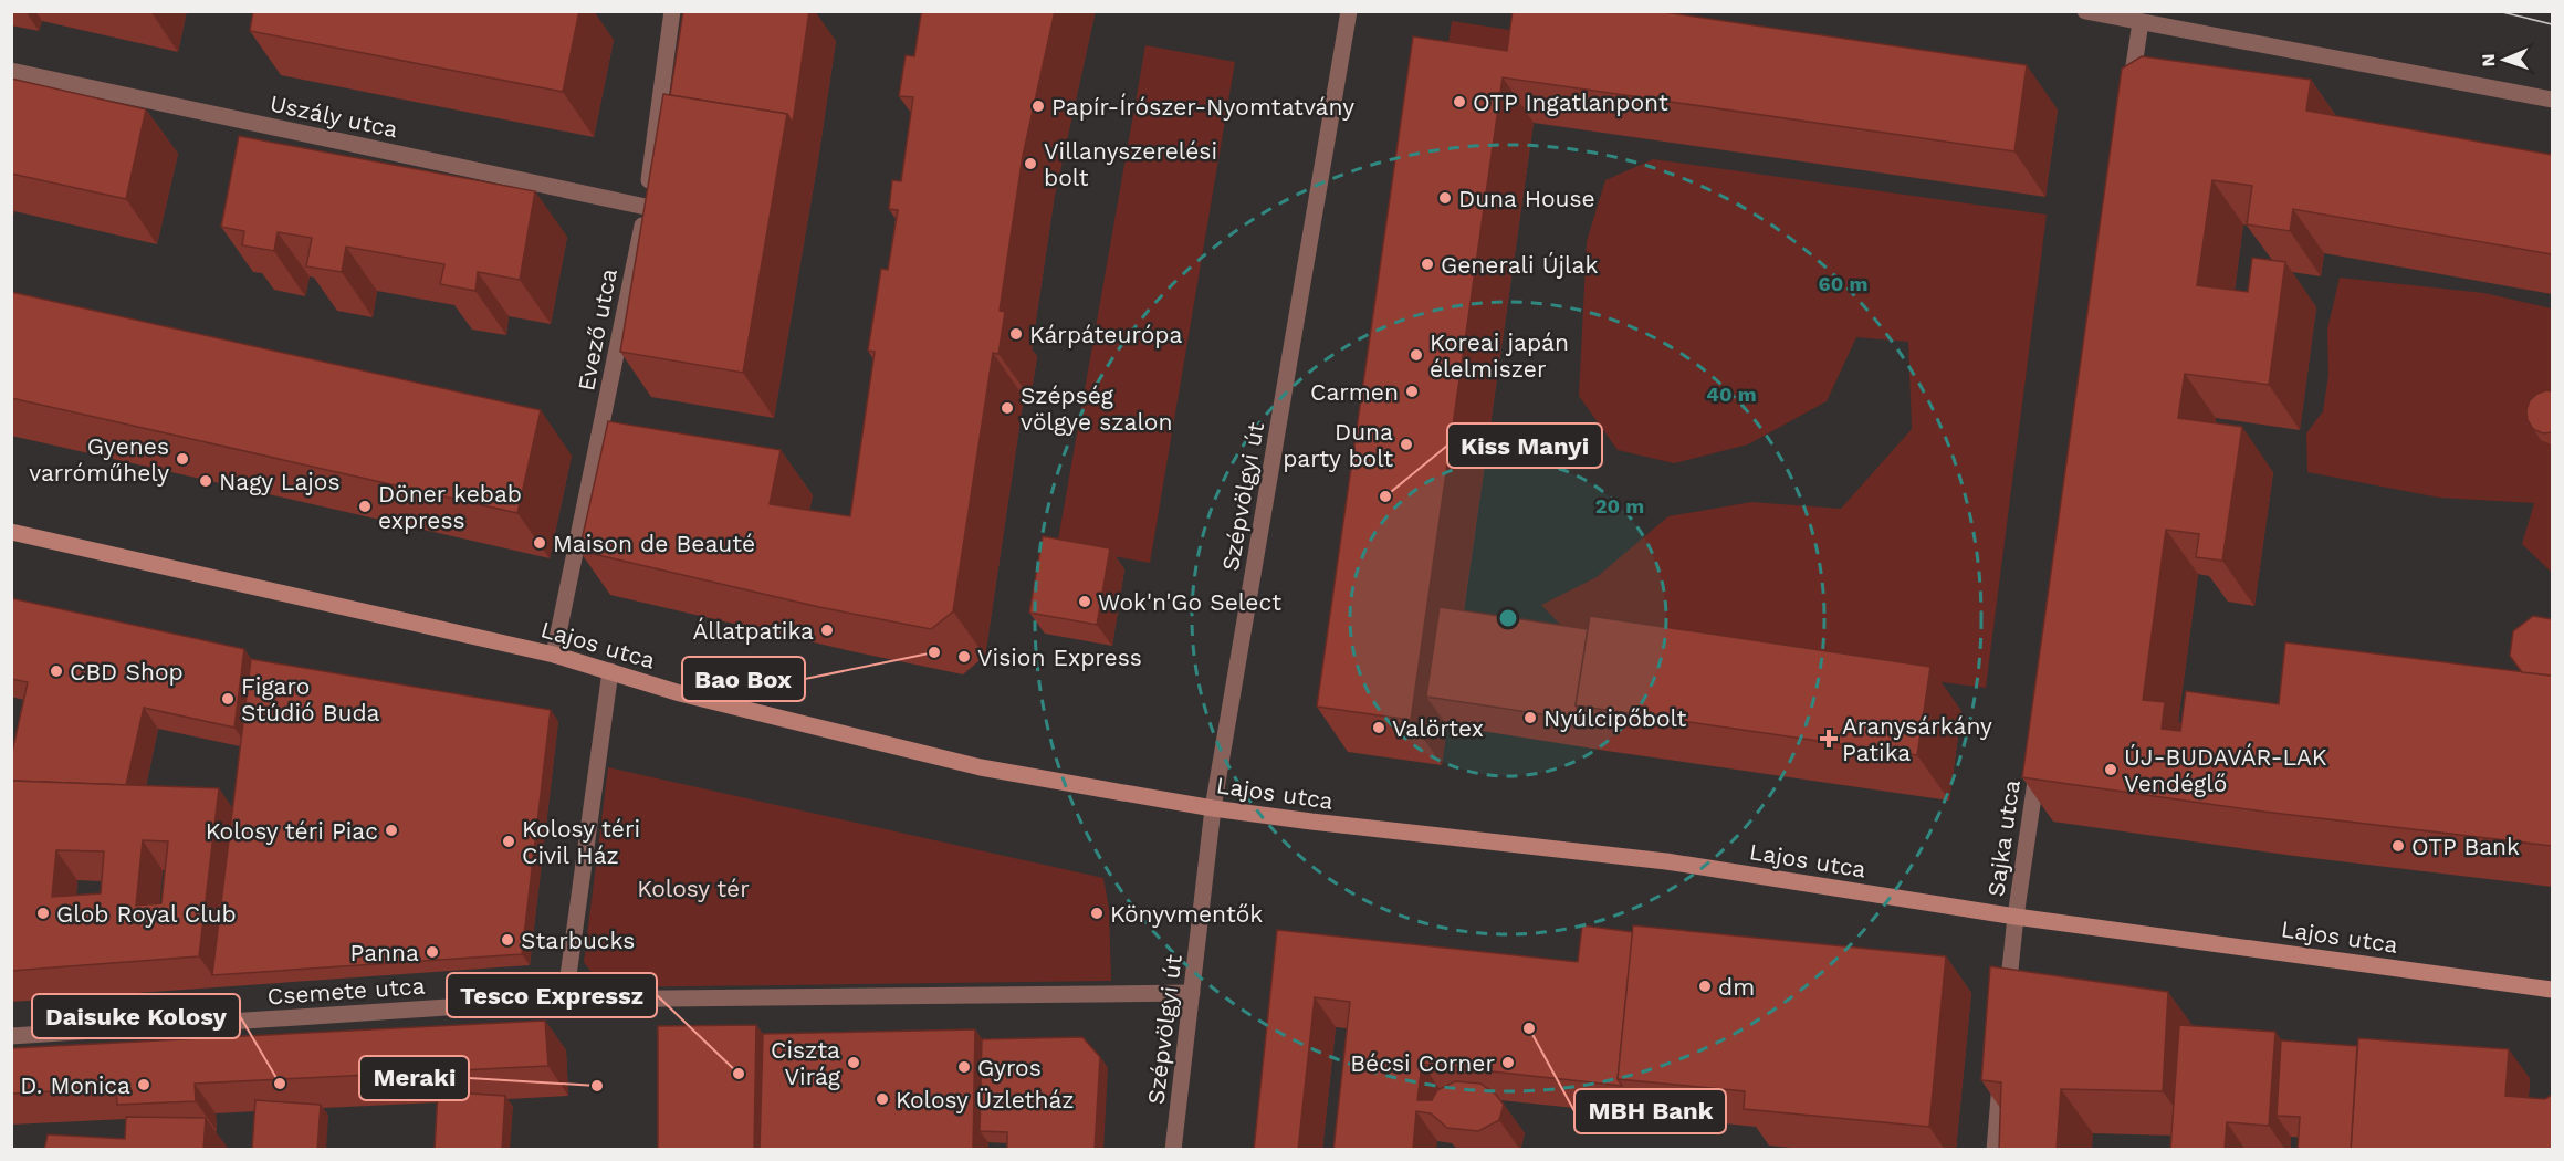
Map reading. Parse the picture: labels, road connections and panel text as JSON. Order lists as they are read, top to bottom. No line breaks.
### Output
{"streets":{"main road":["Lajos utca"],"street":["Uszály utca","Evező utca","Szépvölgyi út","Sajka utca","Csemete utca"]},"crossings":[["Uszály utca","Evező utca"],["Evező utca","Lajos utca"],["Szépvölgyi út","Lajos utca"],["Lajos utca","Sajka utca"]],"parks":["Kolosy tér"],"places":{"other":["OTP Ingatlanpont","Papír-Írószer-Nyomtatvány","Villanyszerelési bolt","Duna House","Generali Újlak","Kárpáteurópa","Koreai japán élelmiszer","Carmen","Szépség völgye szalon","Duna party bolt","Gyenes varróműhely","Nagy Lajos","Kiss Manyi","Döner kebab express","Maison de Beauté","Wok'n'Go Select","Állatpatika","Bao Box","Vision Express","CBD Shop","Figaro Stúdió Buda","Nyúlcipőbolt","Valörtex","ÚJ-BUDAVÁR-LAK Vendéglő","Kolosy téri Piac","Kolosy téri Civil Ház","OTP Bank","Glob Royal Club","Könyvmentők","Starbucks","Panna","dm","MBH Bank","Ciszta Virág","Bécsi Corner","Gyros","Tesco Expressz","Daisuke Kolosy","D. Monica","Meraki","Kolosy Üzletház"],"health":["Aranysárkány Patika"]},"north":"left","rings":["60 m","40 m","20 m"]}
